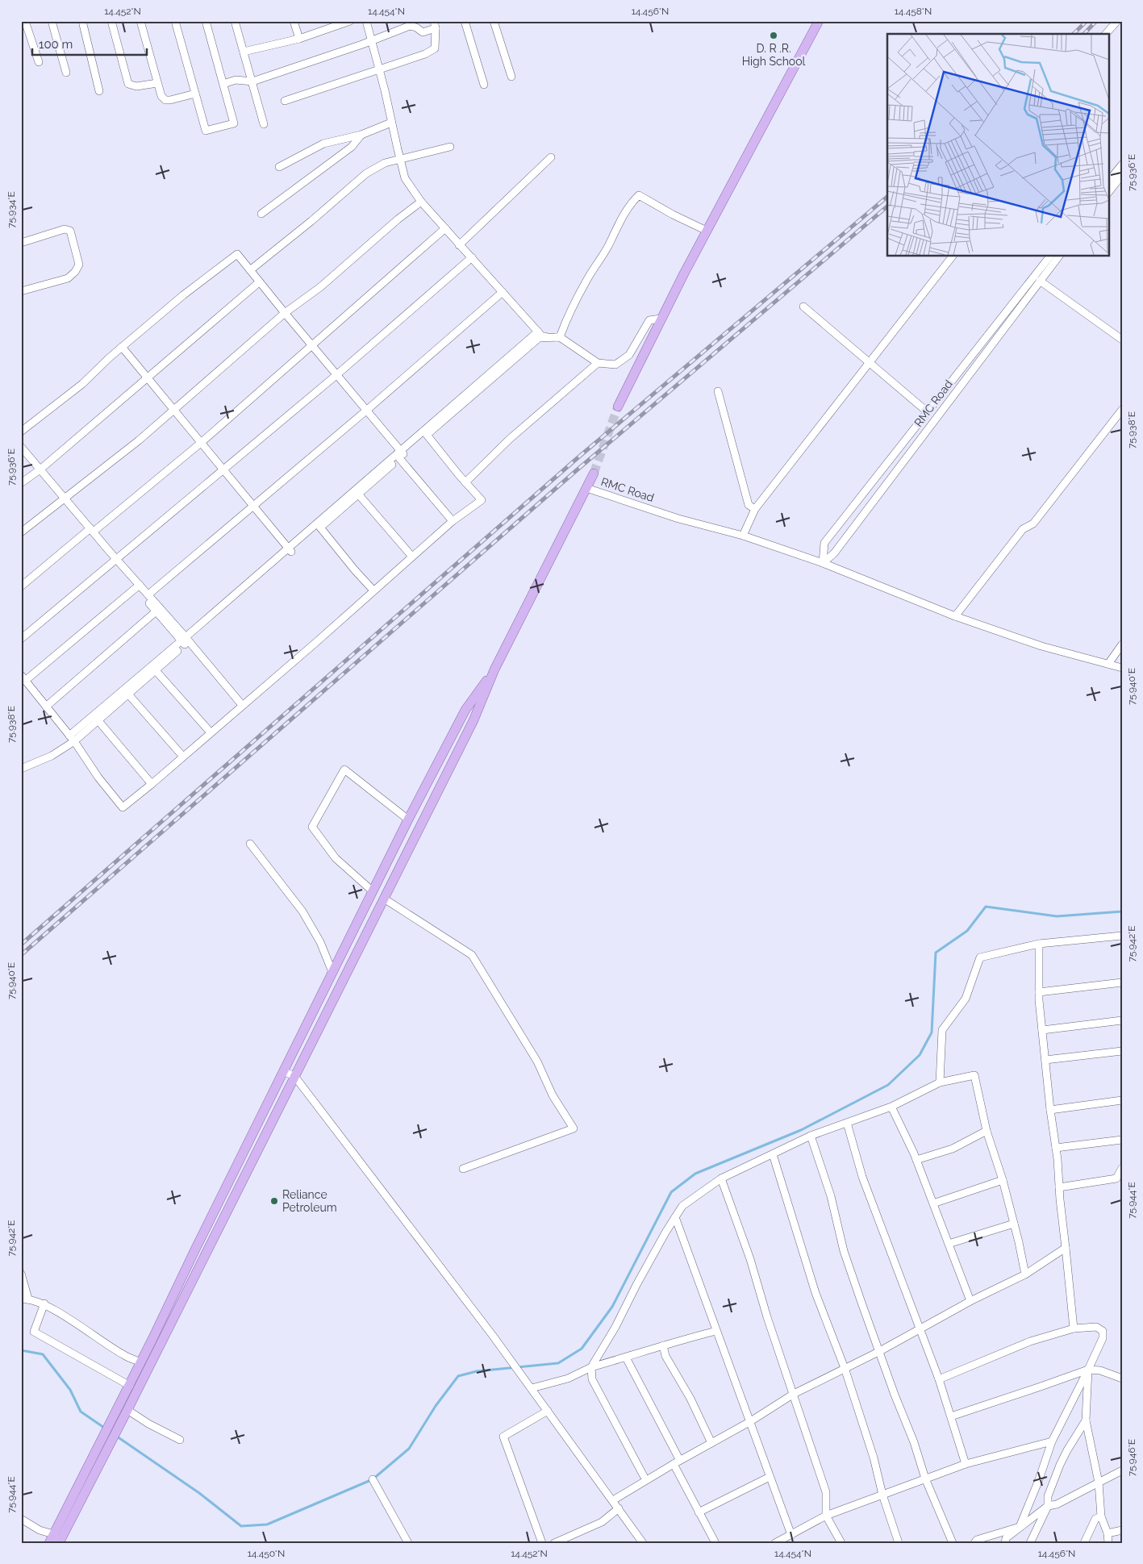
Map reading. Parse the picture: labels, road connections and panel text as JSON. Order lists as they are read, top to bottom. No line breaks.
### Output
{"streets":{"street":["RMC Road"]},"places":["D. R .R. High School","Reliance Petroleum"],"scale_bar":"100 m","coordinates":["14.452°N","14.454°N","14.456°N","14.458°N","75.936°E","75.934°E","75.938°E","75.940°E","75.942°E","75.944°E","75.946°E","14.450°N"]}
